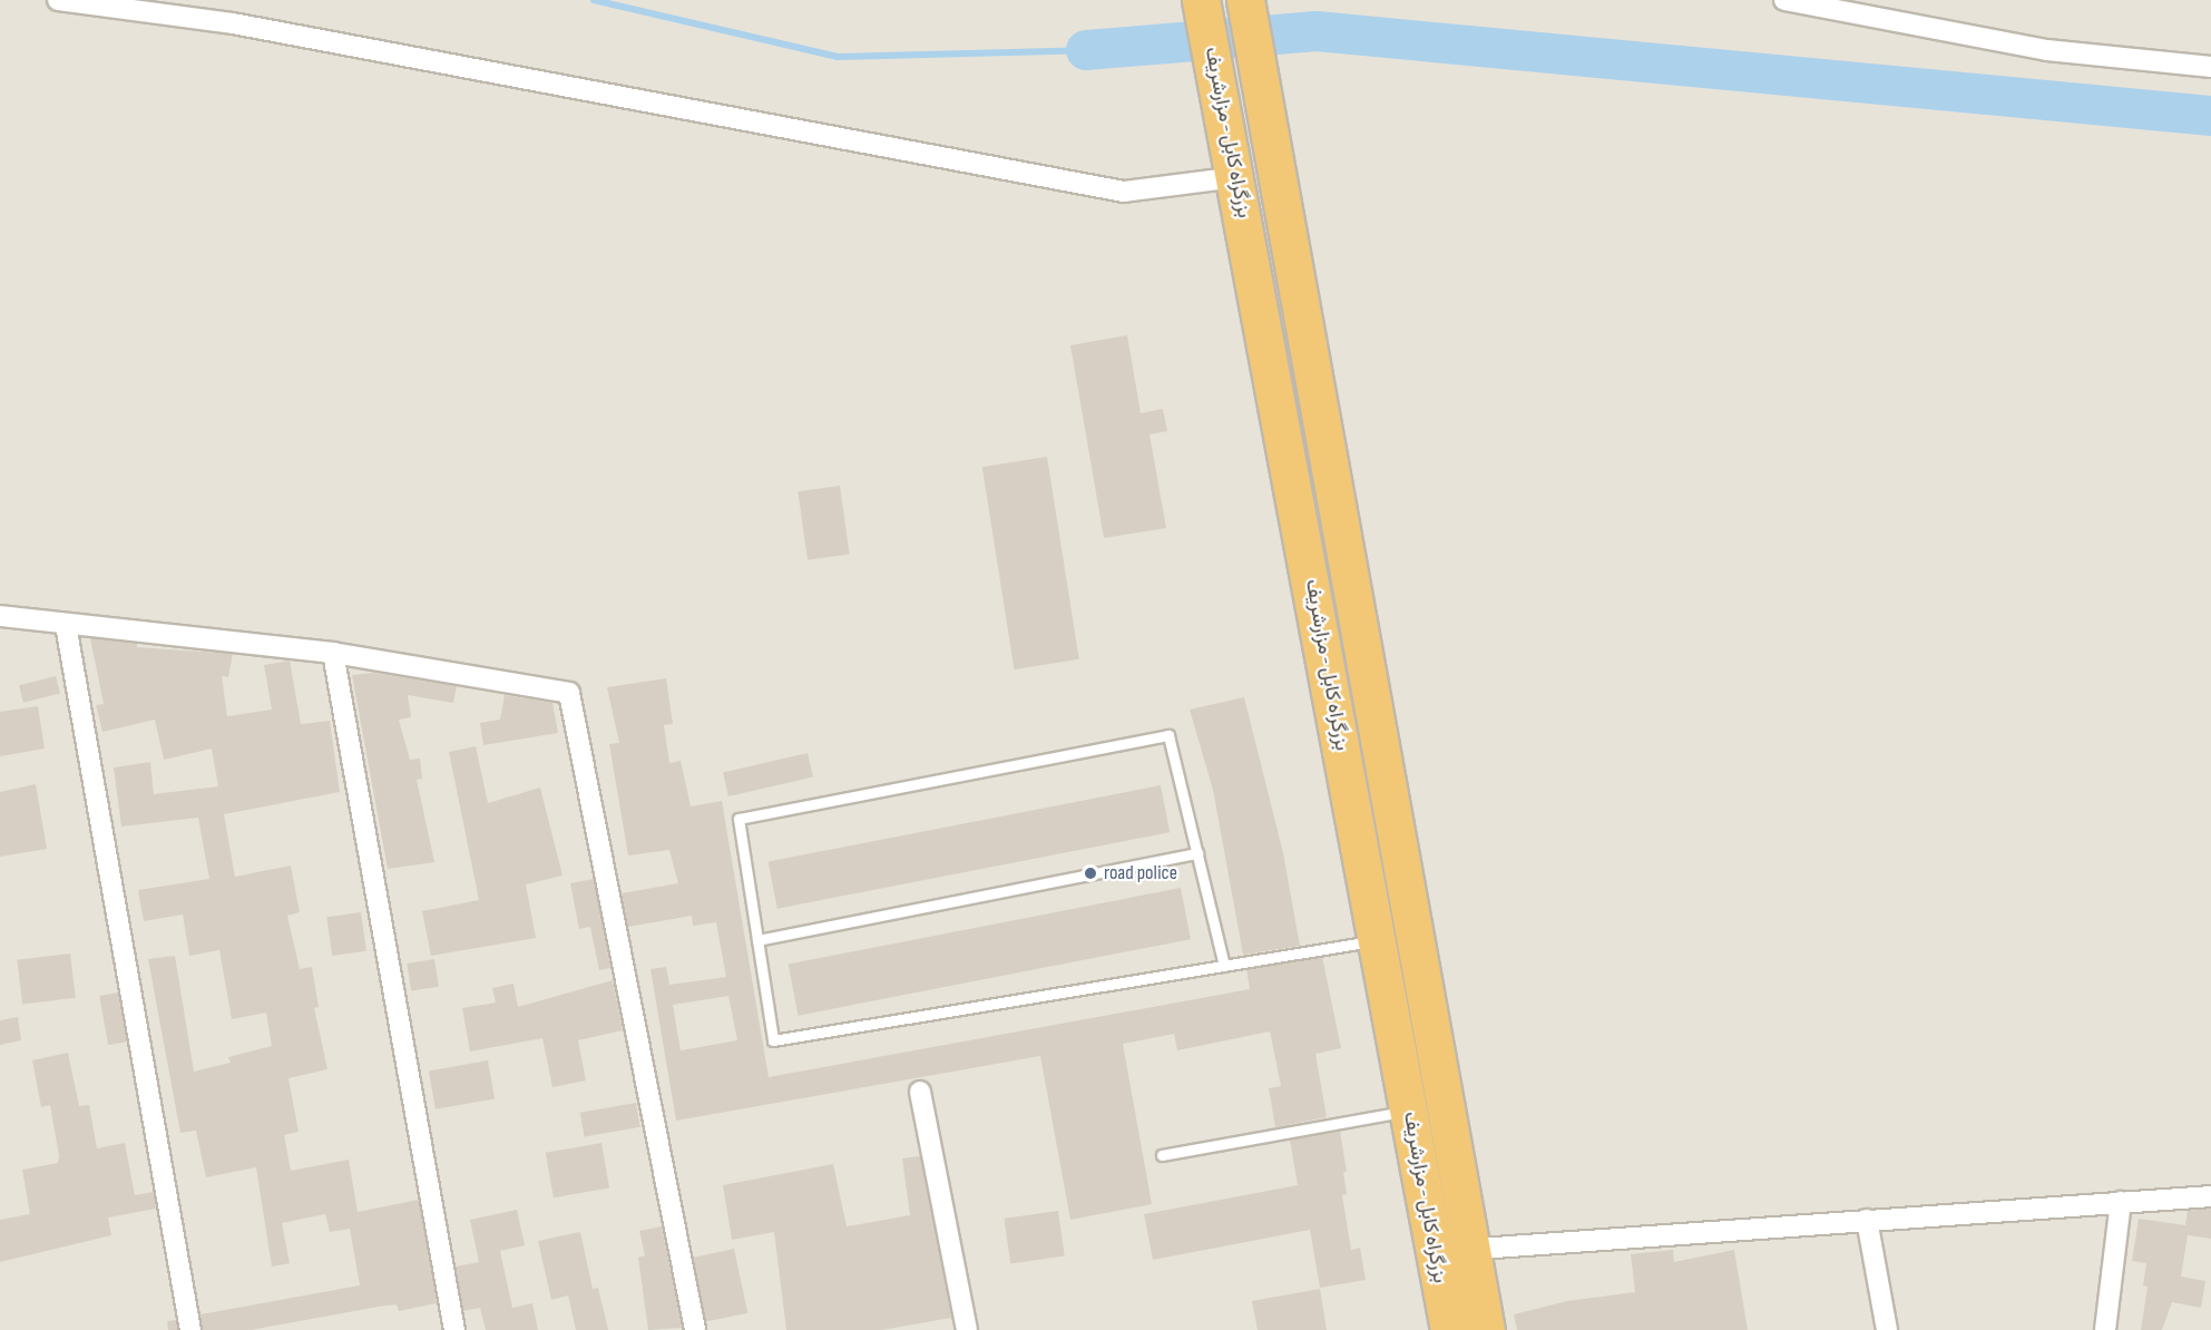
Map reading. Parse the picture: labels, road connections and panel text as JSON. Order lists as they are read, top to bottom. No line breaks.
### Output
{"streets":{"highway":["بزرگراه کابل - مزارشریف"]},"places":["road police"]}
